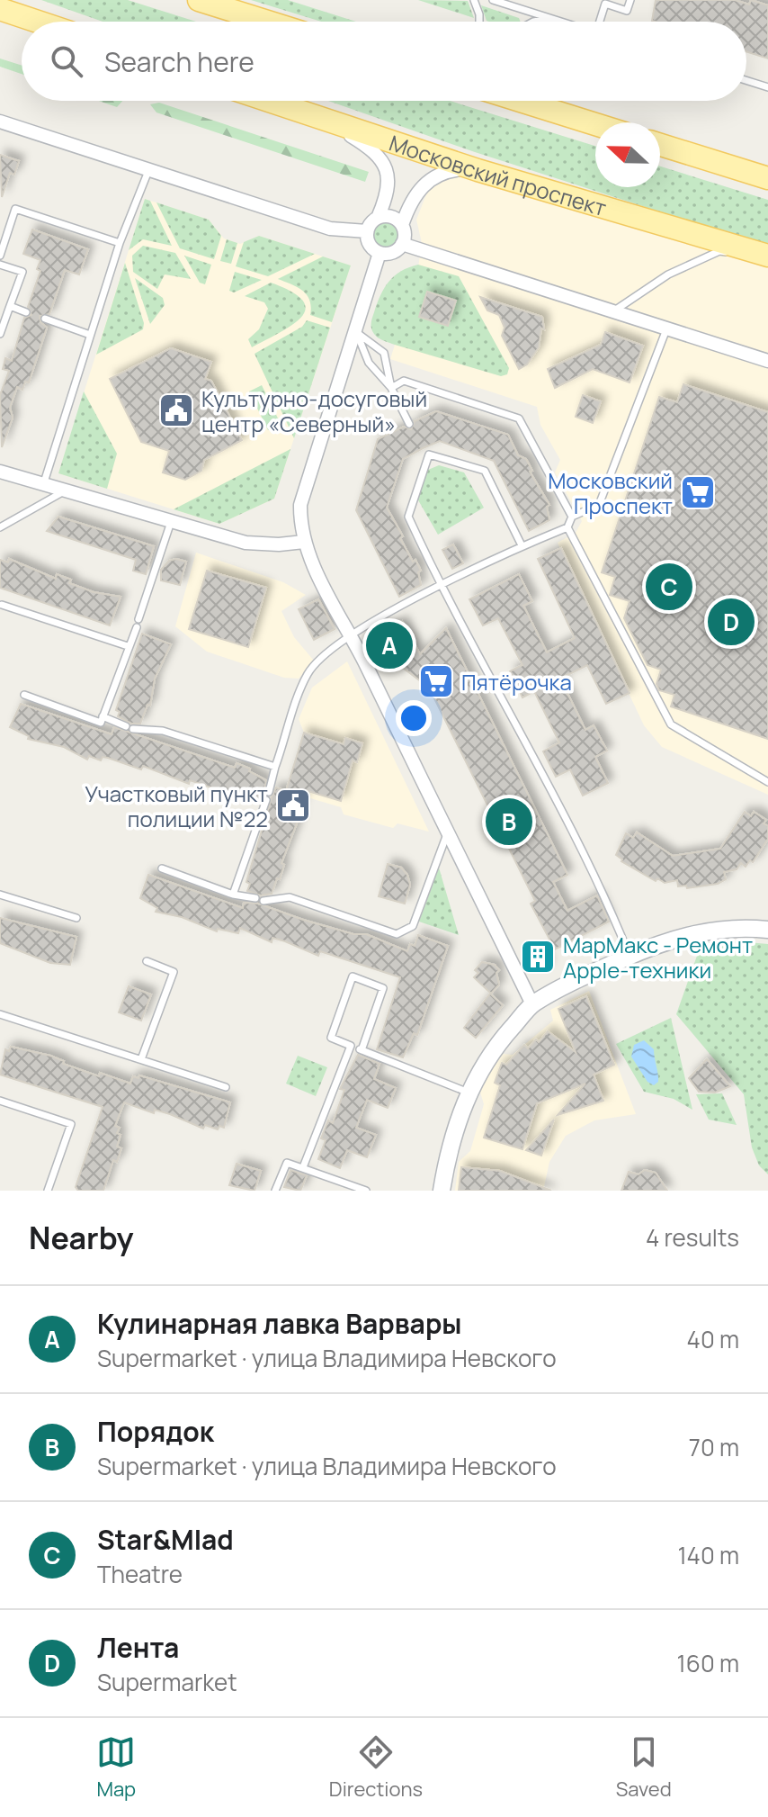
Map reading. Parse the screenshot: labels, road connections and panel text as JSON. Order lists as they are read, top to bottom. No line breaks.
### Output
{"streets":{"main road":["Московский проспект"]},"places":{"public building":["Культурно-досуговый центр «Северный»","Участковый пункт полиции №22"],"supermarket":["Московский Проспект","Пятёрочка"],"building":["МарМакс - Ремонт Apple-техники"]},"north":"left","page":{"search":"Search here","pins":["C","D","A","B"],"heading":["Nearby","4 results"],"list":[{"mark":"A","name":"Кулинарная лавка Варвары","note":"Supermarket · улица Владимира Невского","value":"40 m"},{"mark":"B","name":"Порядок","note":"Supermarket · улица Владимира Невского","value":"70 m"},{"mark":"C","name":"Star&Mlad","note":"Theatre","value":"140 m"},{"mark":"D","name":"Лента","note":"Supermarket","value":"160 m"}],"nav":["Map","Directions","Saved"]}}
